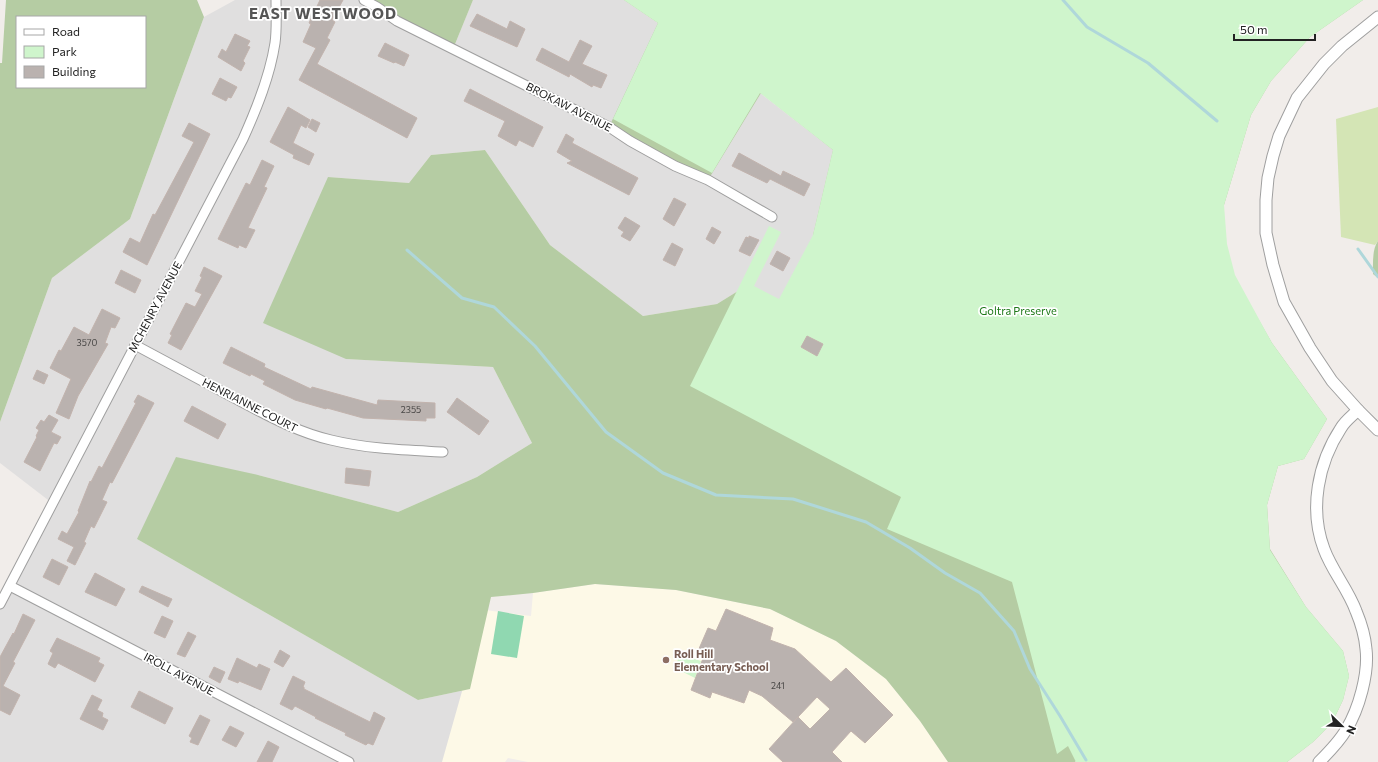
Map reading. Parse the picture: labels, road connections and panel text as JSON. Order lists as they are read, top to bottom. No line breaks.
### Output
{"streets":{"street":["BROKAW AVENUE","MCHENRY AVENUE","HENRIANNE COURT","IROLL AVENUE"]},"crossings":[["MCHENRY AVENUE","HENRIANNE COURT"],["MCHENRY AVENUE","IROLL AVENUE"]],"districts":["EAST WESTWOOD"],"parks":["Goltra Preserve"],"places":["Roll Hill Elementary School"],"house_numbers":["3570","2355","241"],"legend":["Road","Park","Building"],"scale_bar":"50 m","north":"bottom right"}
